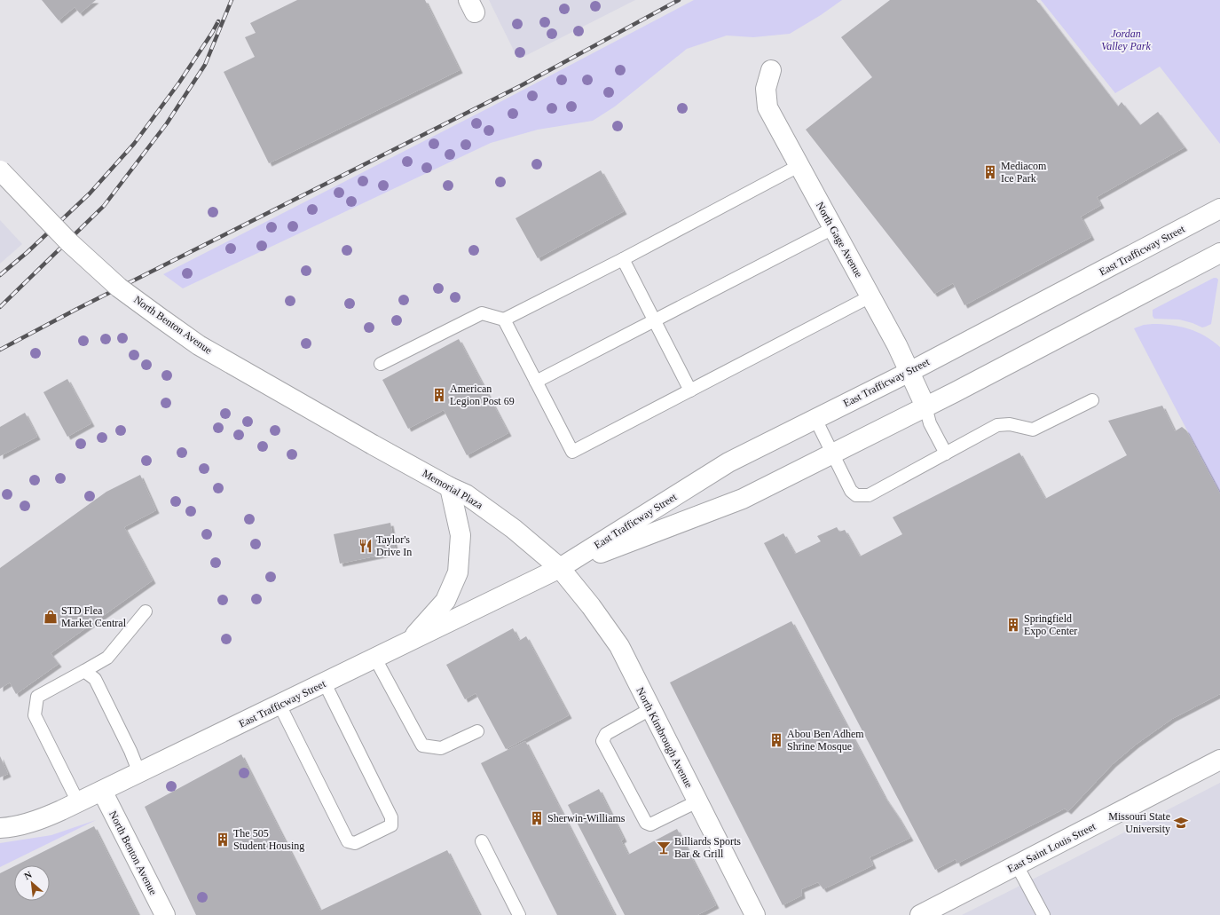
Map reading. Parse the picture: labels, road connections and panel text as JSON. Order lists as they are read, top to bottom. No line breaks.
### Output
{"streets":{"main road":["North Gage Avenue","East Trafficway Street","North Benton Avenue","Memorial Plaza","North Kimbrough Avenue","East Saint Louis Street"]},"crossings":[["North Gage Avenue","East Trafficway Street"],["East Trafficway Street","North Benton Avenue"],["East Trafficway Street","Memorial Plaza"],["East Trafficway Street","North Kimbrough Avenue"],["North Benton Avenue","Memorial Plaza"],["Memorial Plaza","North Kimbrough Avenue"]],"parks":["Jordan Valley Park"],"places":{"building":["Mediacom Ice Park","American Legion Post 69","Springfield Expo Center","Abou Ben Adhem Shrine Mosque","Sherwin-Williams","The 505 Student Housing"],"restaurant":["Taylor's Drive In"],"shop":["STD Flea Market Central"],"school or university":["Missouri State University"],"bar":["Billiards Sports Bar & Grill"]},"north":"top left"}
